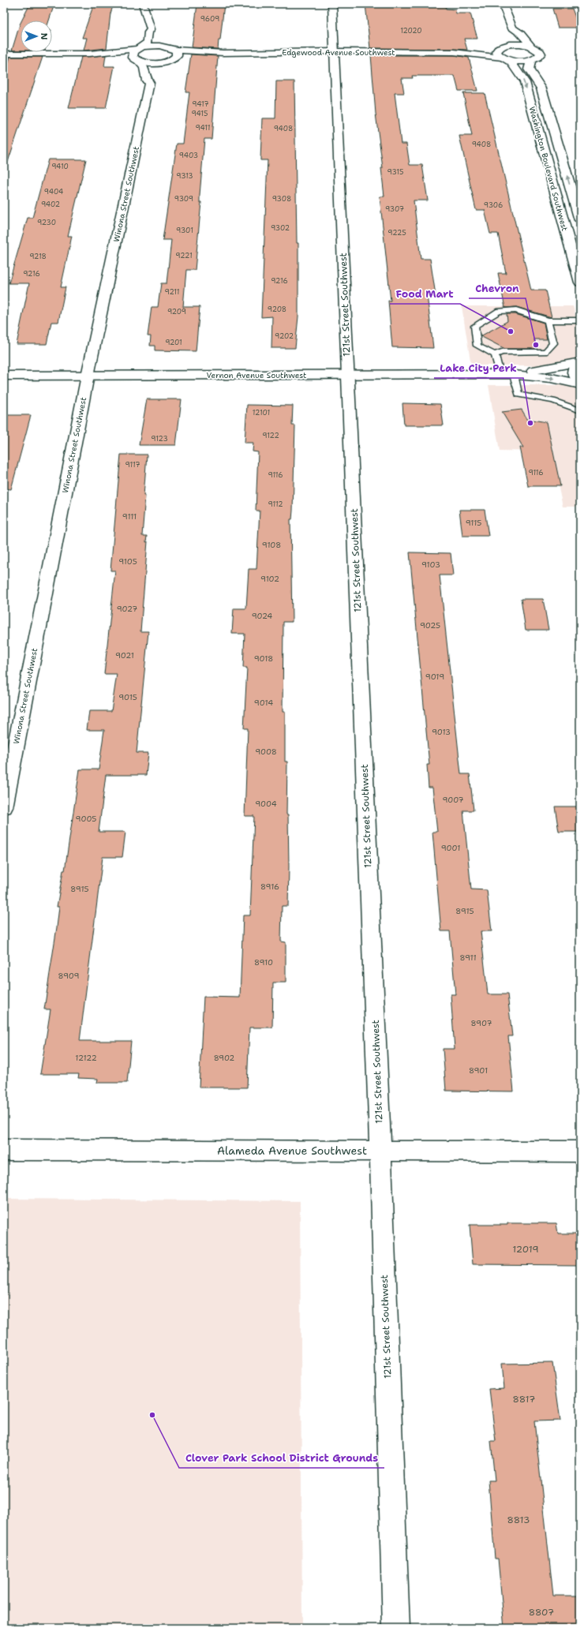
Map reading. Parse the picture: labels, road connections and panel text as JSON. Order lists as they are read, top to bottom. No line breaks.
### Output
{"streets":{"street":["Edgewood Avenue Southwest","Washington Boulevard Southwest","Winona Street Southwest","121st Street Southwest","Vernon Avenue Southwest","Alameda Avenue Southwest"]},"crossings":[["Edgewood Avenue Southwest","Washington Boulevard Southwest"],["Edgewood Avenue Southwest","121st Street Southwest"],["Winona Street Southwest","Vernon Avenue Southwest"],["121st Street Southwest","Vernon Avenue Southwest"],["121st Street Southwest","Alameda Avenue Southwest"]],"places":["Food Mart","Chevron","Lake City Perk","Clover Park School District Grounds"],"house_numbers":["9609","12020","9417","9415","9411","9408","9408","9403","9410","9315","9313","9404","9309","9308","9402","9306","9307","9230","9302","9301","9225","9221","9218","9216","9216","9211","9208","9209","9202","9201","12101","9122","9123","9117","9116","9116","9112","9111","9115","9108","9105","9103","9102","9027","9024","9025","9021","9018","9019","9015","9014","9013","9008","9007","9004","9005","9001","8916","8915","8915","8911","8910","8909","8907","12122","8902","8901","12019","8817","8813","8807"],"north":"right"}
